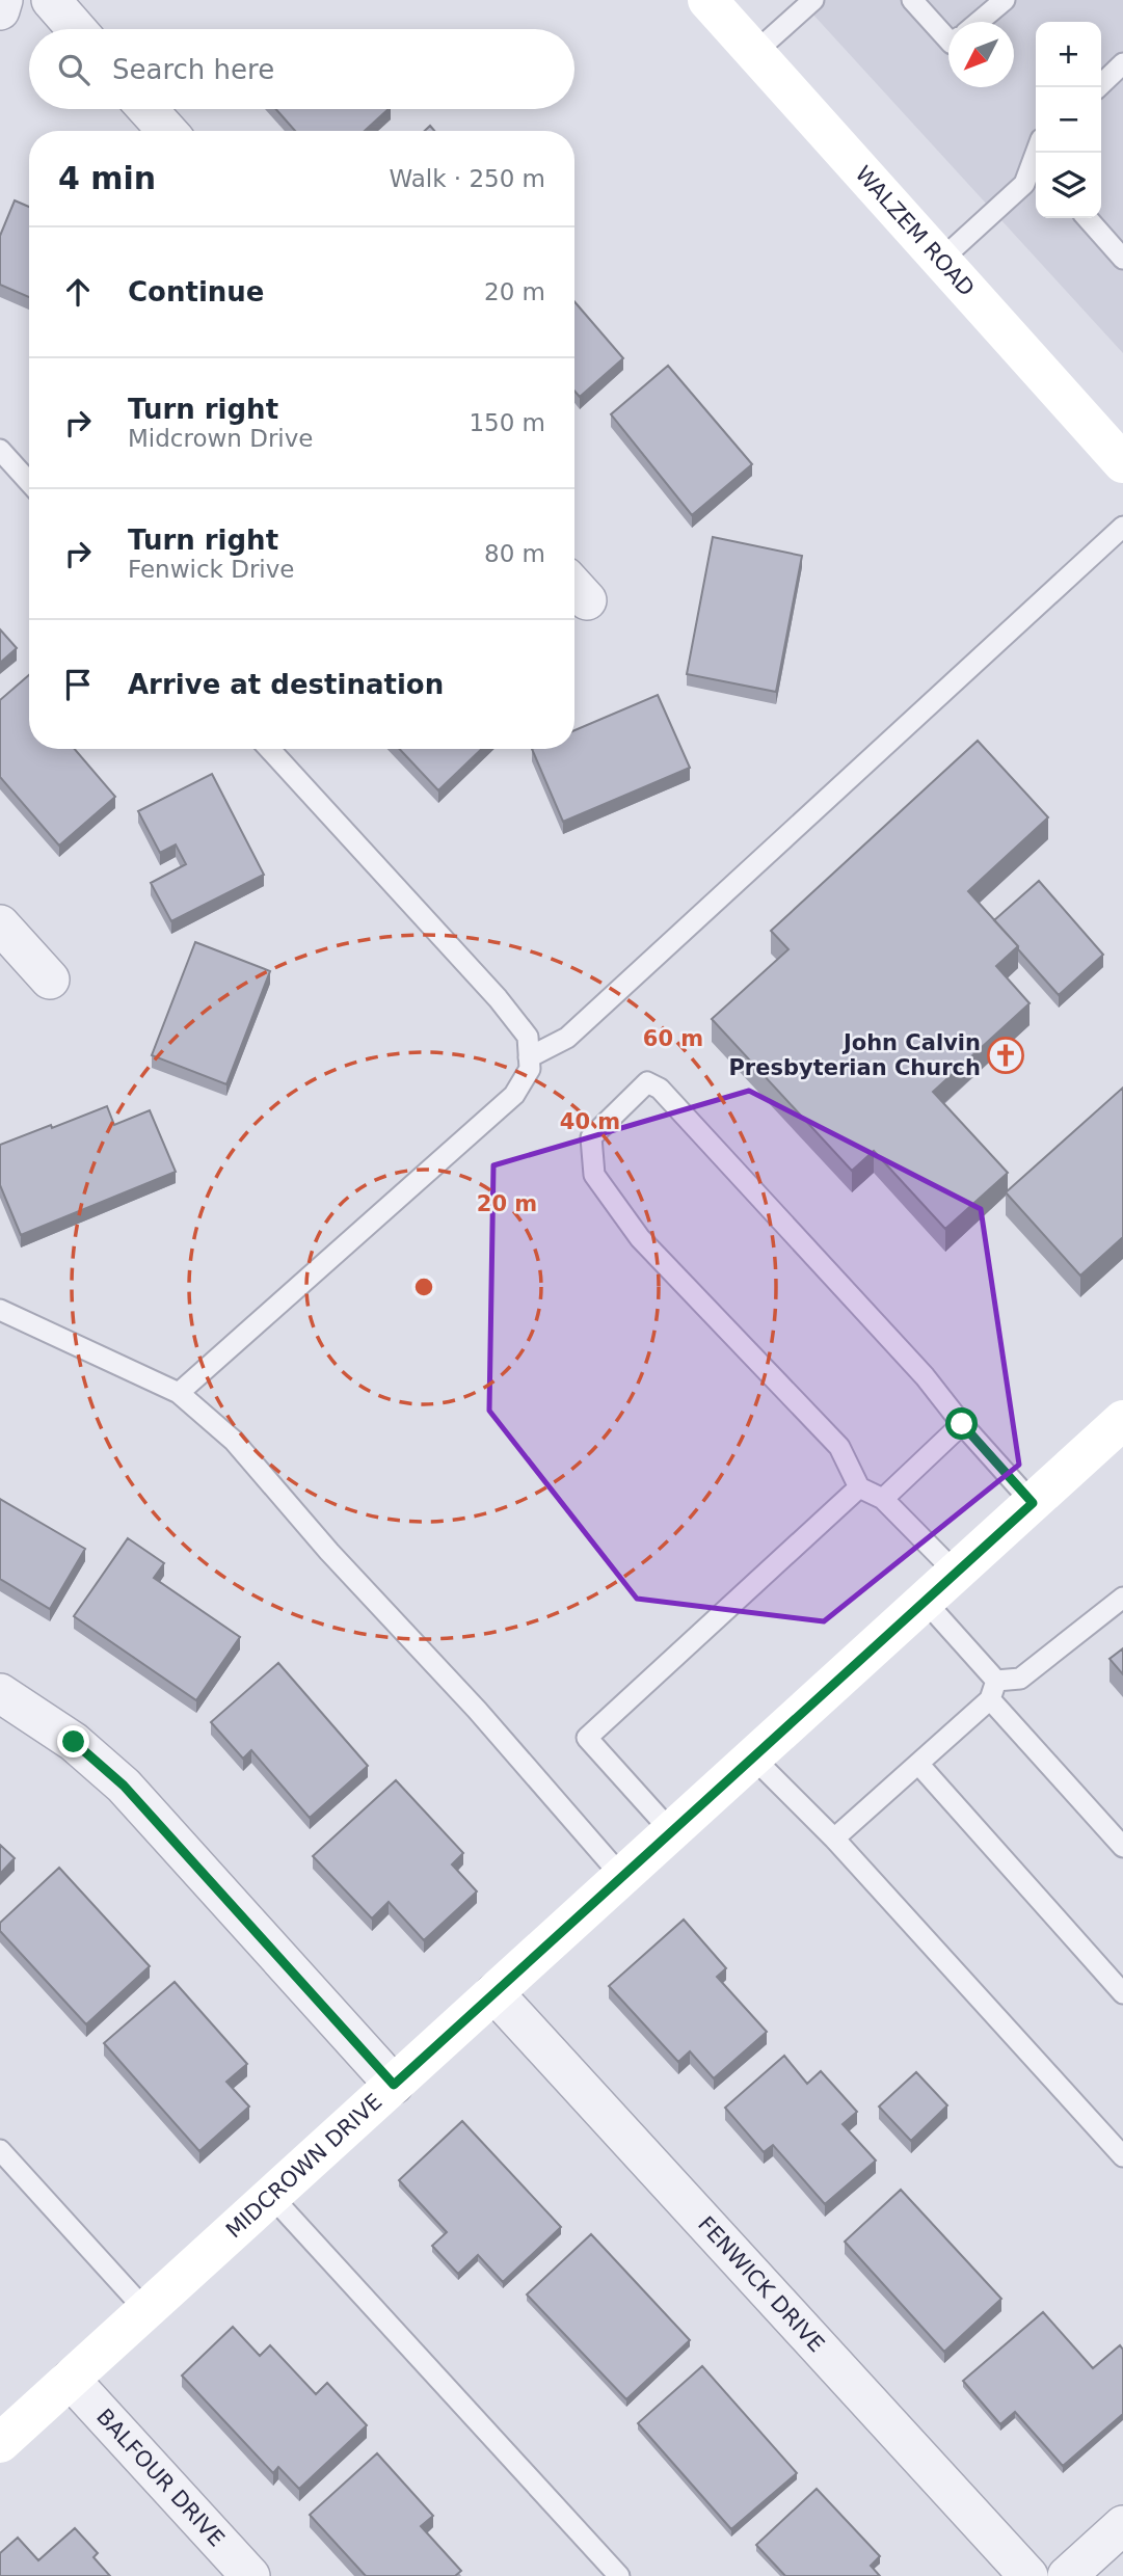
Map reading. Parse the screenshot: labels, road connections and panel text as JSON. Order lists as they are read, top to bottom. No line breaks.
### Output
{"streets":{"street":["WALZEM ROAD","MIDCROWN DRIVE","FENWICK DRIVE","BALFOUR DRIVE"]},"crossings":[["MIDCROWN DRIVE","FENWICK DRIVE"],["MIDCROWN DRIVE","BALFOUR DRIVE"]],"places":{"church":["John Calvin Presbyterian Church"]},"north":"bottom left","page":{"map_buttons":["+","−"],"search":"Search here","heading":["4 min","Walk · 250 m"],"list":[["Continue","20 m"],["Turn right","Midcrown Drive","150 m"],["Turn right","Fenwick Drive","80 m"],"Arrive at destination"]},"rings":["60 m","40 m","20 m"]}
